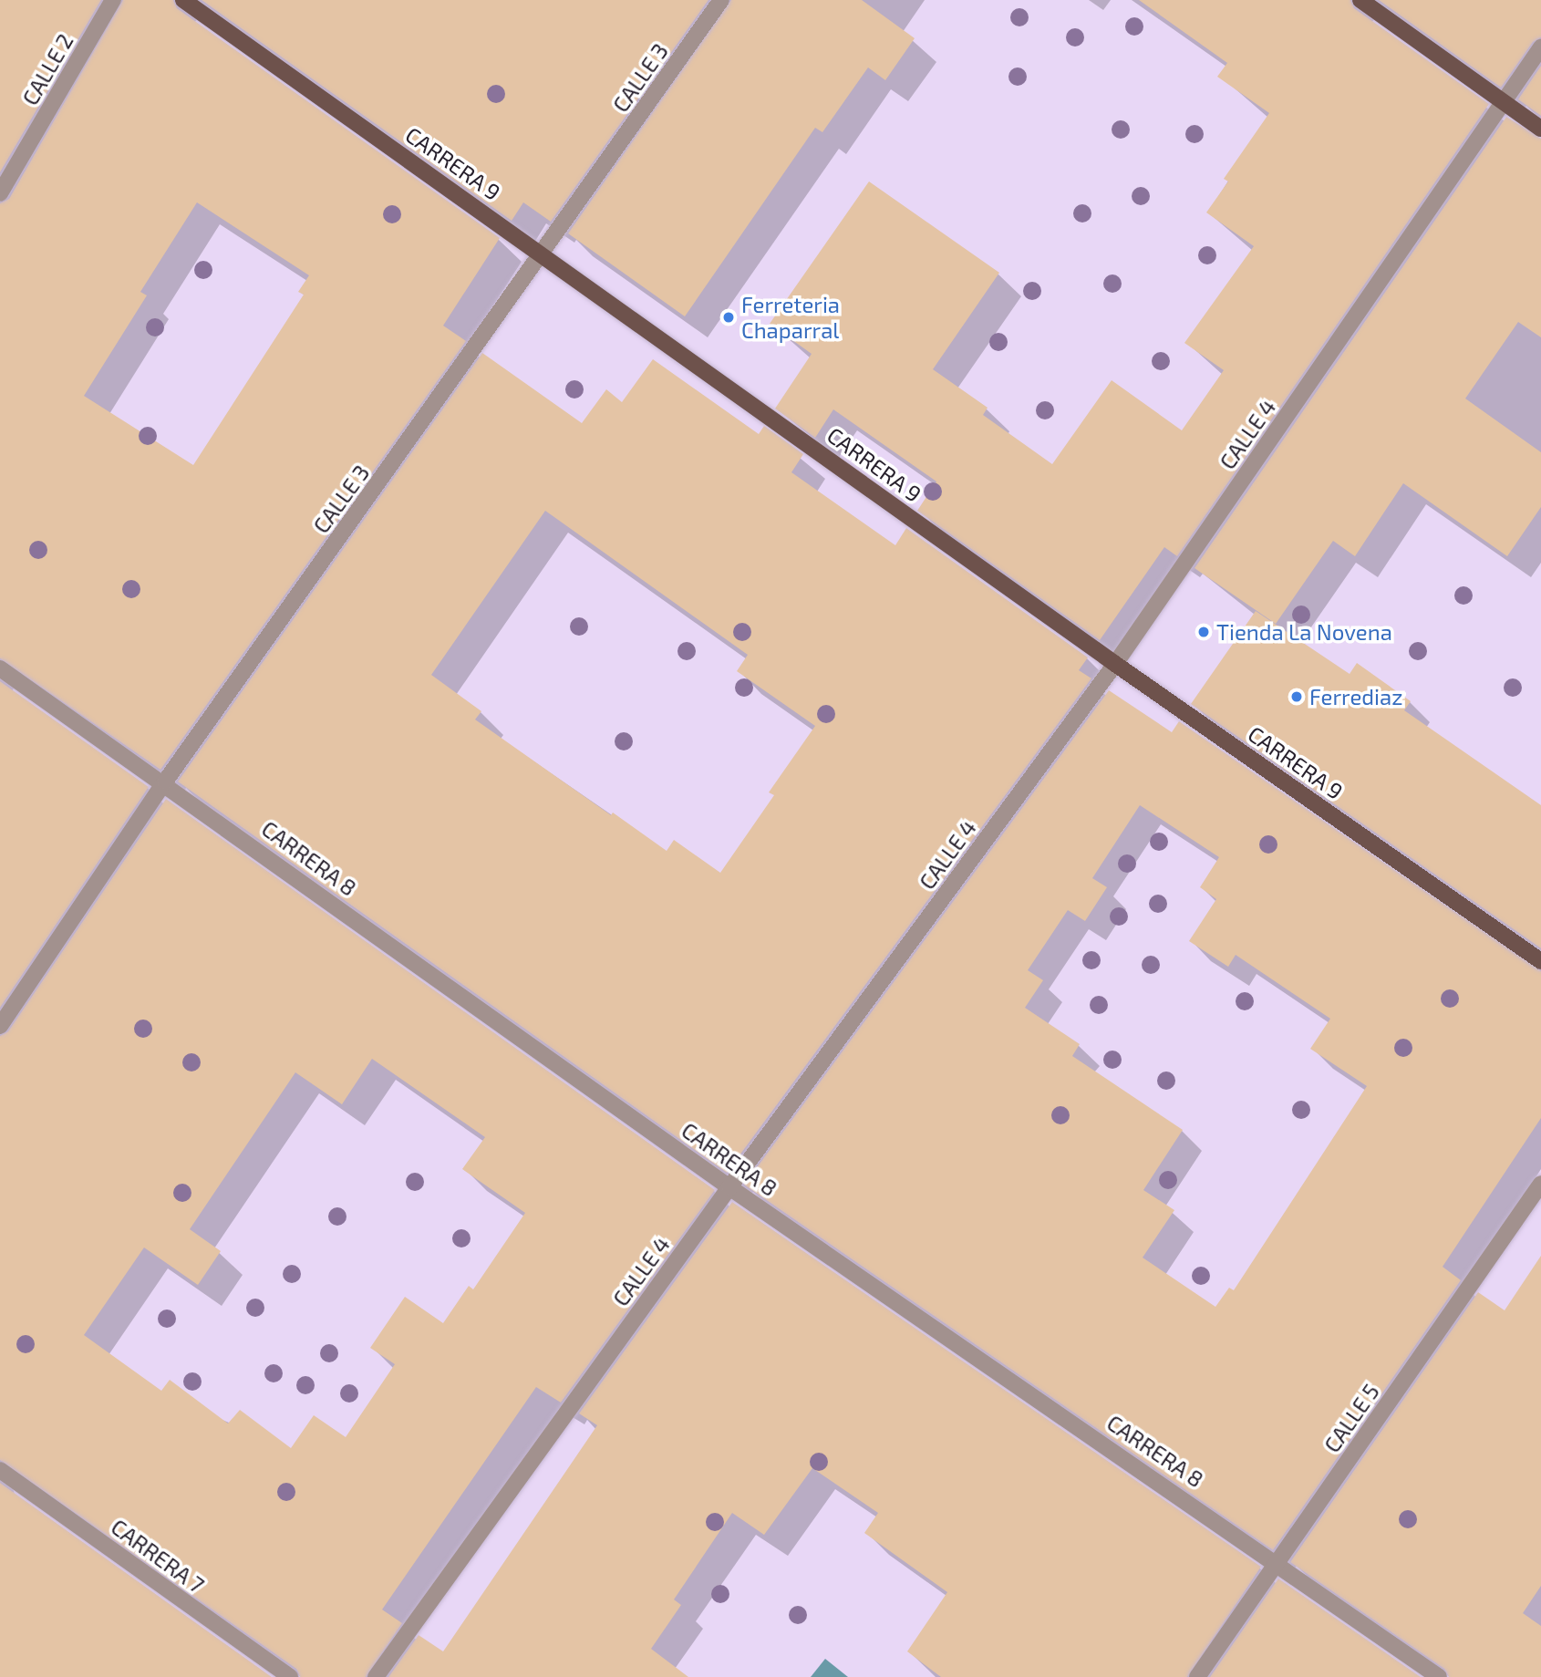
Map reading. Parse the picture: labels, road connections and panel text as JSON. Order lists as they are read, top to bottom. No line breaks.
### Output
{"streets":{"main road":["CARRERA 9"],"street":["CALLE 2","CALLE 3","CALLE 4","CARRERA 8","CALLE 5","CARRERA 7"]},"crossings":[["CALLE 3","CARRERA 9"],["CALLE 3","CARRERA 8"],["CARRERA 9","CALLE 4"],["CALLE 4","CARRERA 8"],["CARRERA 8","CALLE 5"]],"places":["Ferreteria Chaparral","Tienda La Novena","Ferrediaz"]}
